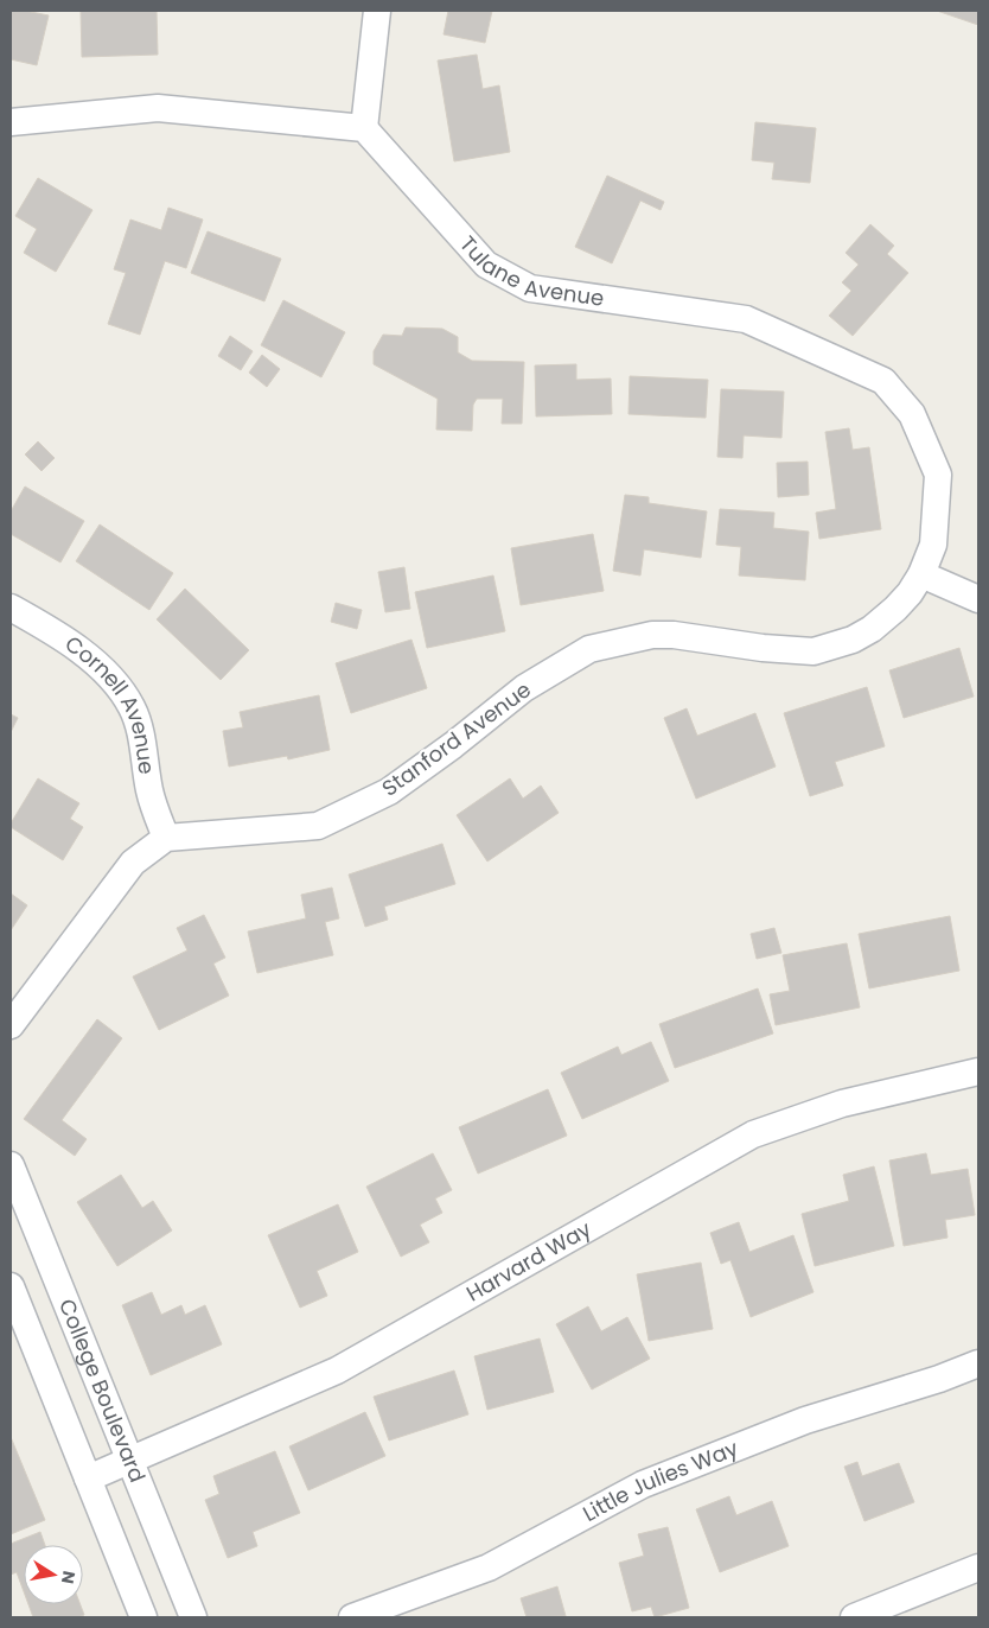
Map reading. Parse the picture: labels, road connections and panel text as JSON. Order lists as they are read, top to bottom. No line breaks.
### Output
{"streets":{"street":["Tulane Avenue","Cornell Avenue","Stanford Avenue","Harvard Way","College Boulevard","Little Julies Way"]},"crossings":[["Tulane Avenue","Stanford Avenue"],["Cornell Avenue","Stanford Avenue"],["Harvard Way","College Boulevard"]],"north":"right"}
